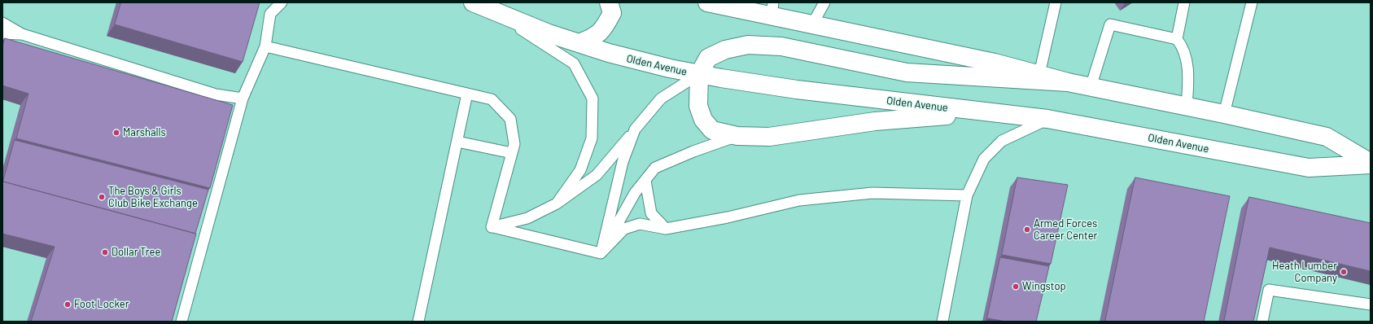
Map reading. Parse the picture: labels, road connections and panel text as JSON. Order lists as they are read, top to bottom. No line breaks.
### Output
{"streets":{"main road":["Olden Avenue"]},"places":["Marshalls","The Boys & Girls Club Bike Exchange","Armed Forces Career Center","Dollar Tree","Heath Lumber Company","Wingstop","Foot Locker"]}
